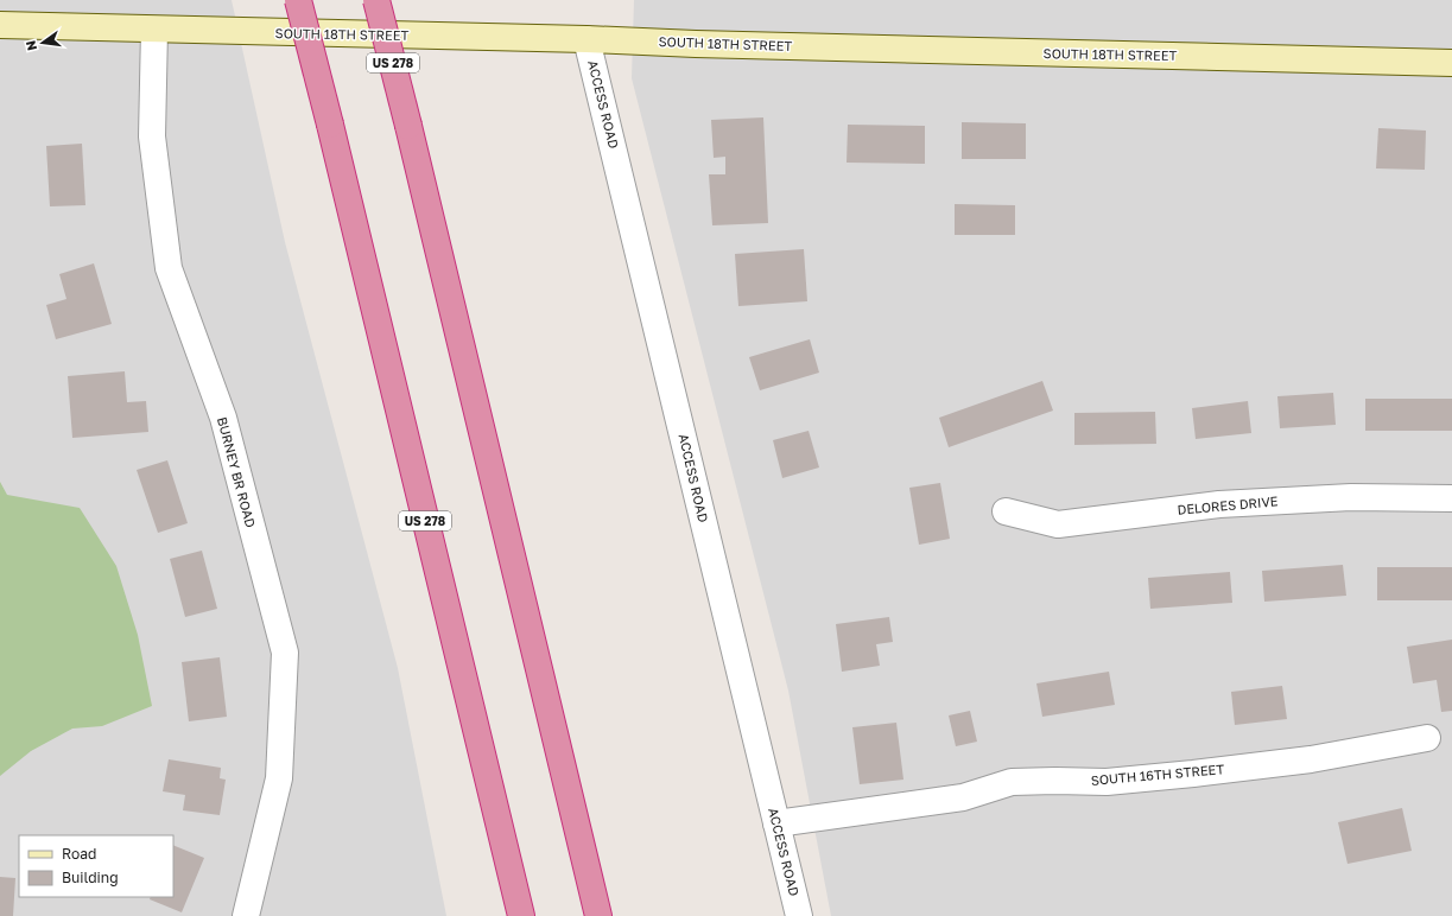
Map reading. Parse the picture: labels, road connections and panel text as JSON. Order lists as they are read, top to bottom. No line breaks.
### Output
{"streets":{"highway":["US 278"],"street":["SOUTH 18TH STREET","ACCESS ROAD","BURNEY BR ROAD","DELORES DRIVE","SOUTH 16TH STREET"]},"crossings":[["SOUTH 18TH STREET","ACCESS ROAD"],["SOUTH 18TH STREET","BURNEY BR ROAD"],["ACCESS ROAD","SOUTH 16TH STREET"]],"legend":["Road","Building"],"north":"left"}
